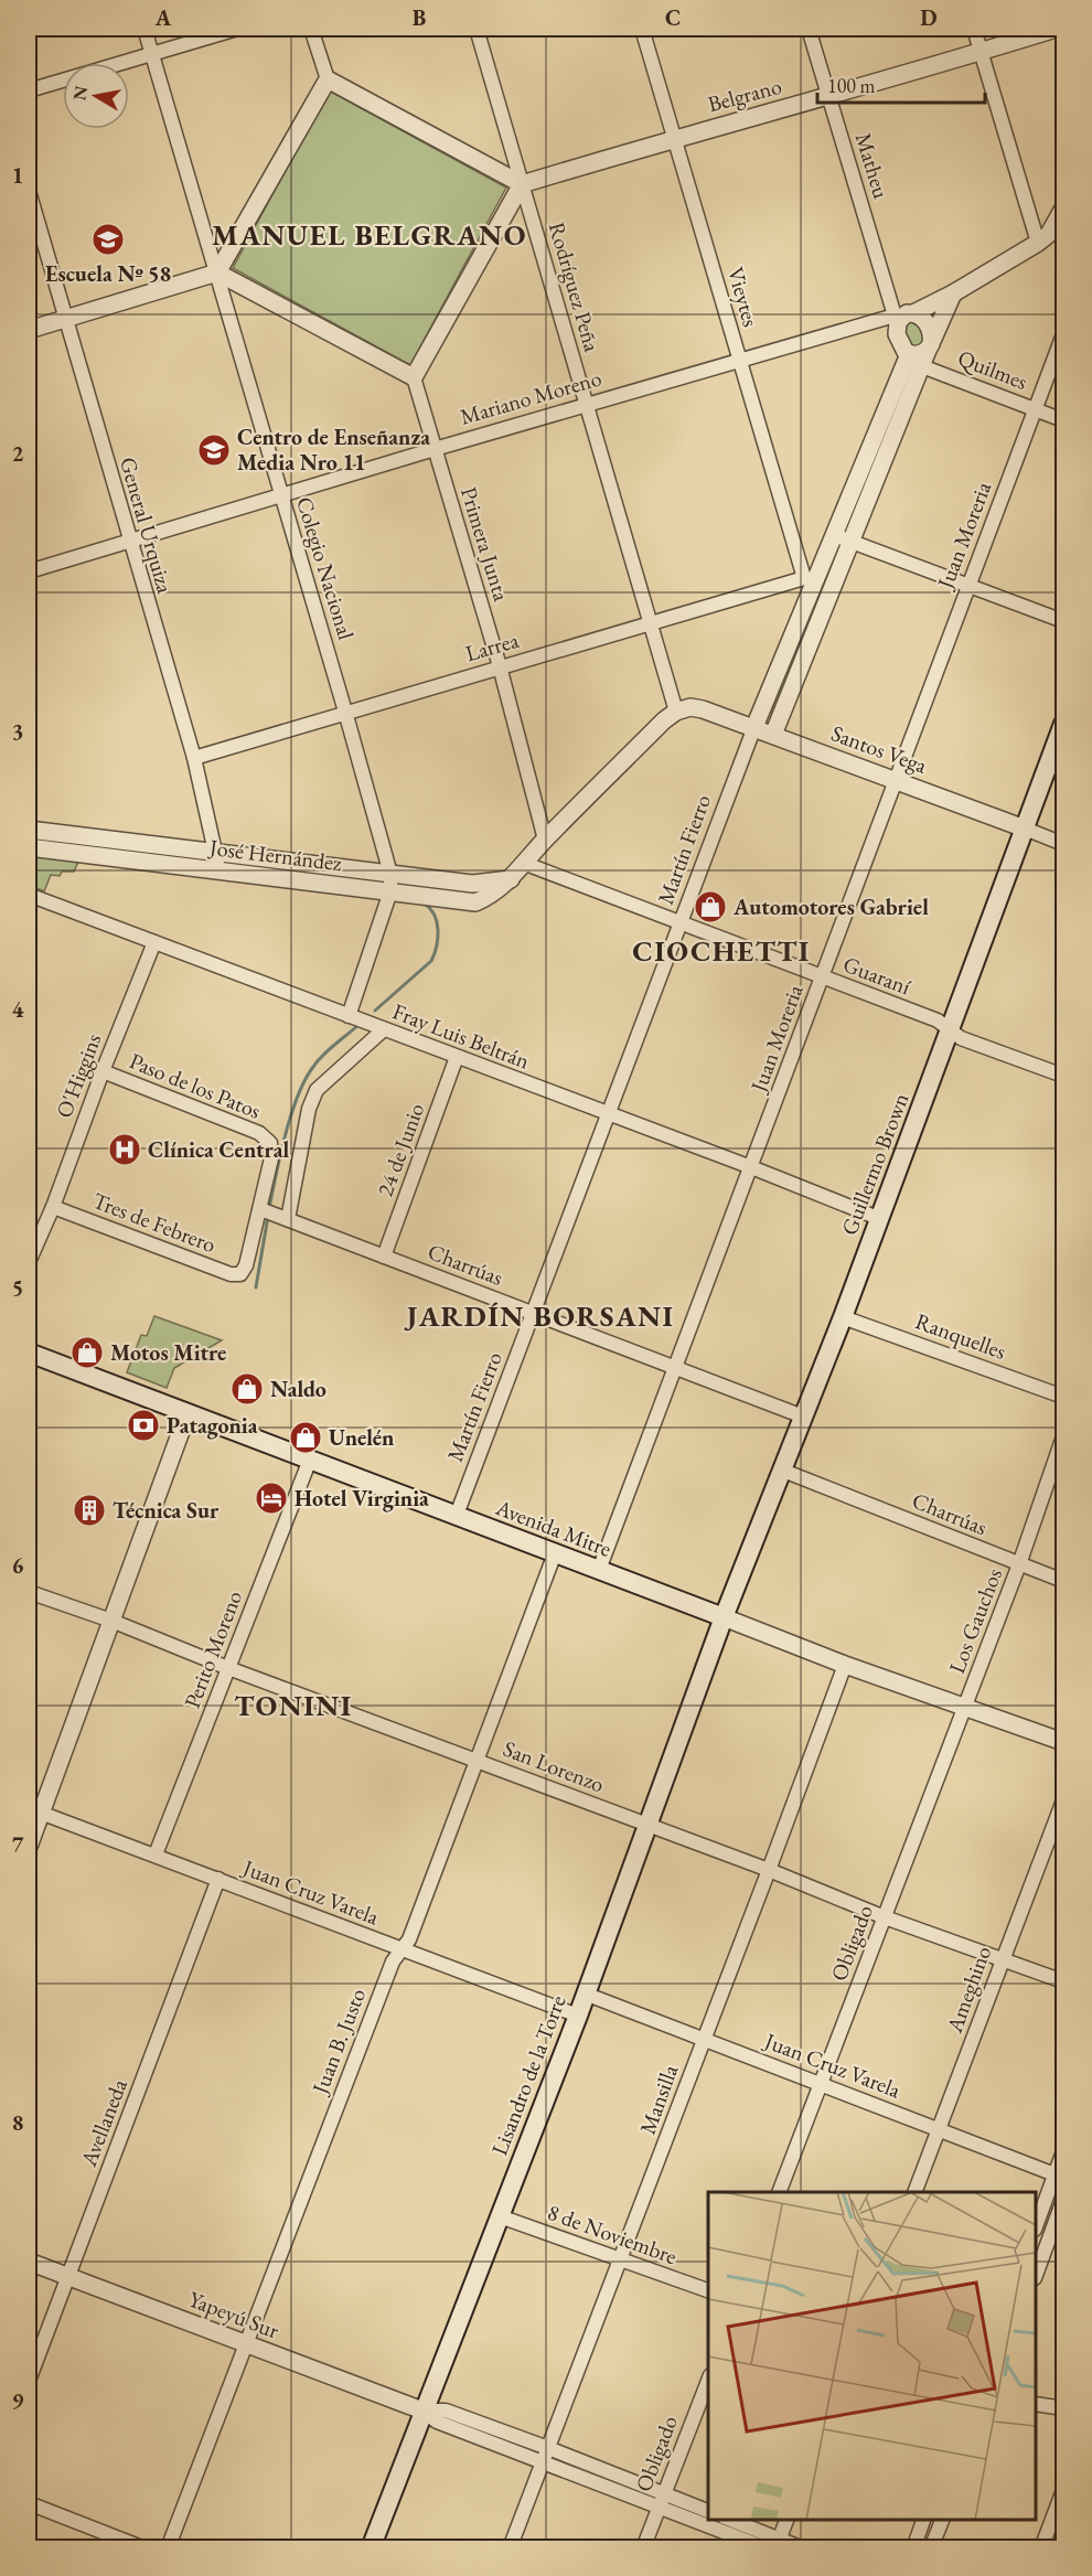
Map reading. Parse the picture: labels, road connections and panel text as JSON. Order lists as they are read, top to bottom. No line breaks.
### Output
{"streets":{"main road":["Guillermo Brown","Avenida Mitre","Lisandro de la Torre"],"street":["Belgrano","Matheu","Rodríguez Peña","Vieytes","Quilmes","Mariano Moreno","General Urquiza","Juan Moreria","Primera Junta","Colegio Nacional","Larrea","Santos Vega","Martín Fierro","José Hernández","Guaraní","Fray Luis Beltrán","O'Higgins","Paso de los Patos","24 de Junio","Tres de Febrero","Charrúas","Ranquelles","Los Gauchos","Perito Moreno","San Lorenzo","Juan Cruz Varela","Obligado","Ameghino","Juan B. Justo","Mansilla","Avellaneda","8 de Noviembre","Yapeyú Sur"]},"crossings":[["Belgrano","Matheu"],["Belgrano","Rodríguez Peña"],["Belgrano","Vieytes"],["Matheu","Mariano Moreno"],["Rodríguez Peña","Mariano Moreno"],["Rodríguez Peña","Larrea"],["Rodríguez Peña","Santos Vega"],["Rodríguez Peña","José Hernández"],["Vieytes","Mariano Moreno"],["Vieytes","Larrea"],["Vieytes","Martín Fierro"],["Quilmes","Juan Moreria"],["Quilmes","Martín Fierro"],["Mariano Moreno","General Urquiza"],["Mariano Moreno","Primera Junta"],["Mariano Moreno","Colegio Nacional"],["Mariano Moreno","Martín Fierro"],["General Urquiza","Larrea"],["General Urquiza","José Hernández"],["Juan Moreria","Santos Vega"],["Juan Moreria","Guaraní"],["Juan Moreria","Fray Luis Beltrán"],["Juan Moreria","Charrúas"],["Juan Moreria","Avenida Mitre"],["Primera Junta","Larrea"],["Primera Junta","José Hernández"],["Colegio Nacional","Larrea"],["Colegio Nacional","José Hernández"],["Colegio Nacional","Fray Luis Beltrán"],["Larrea","Martín Fierro"],["Santos Vega","Martín Fierro"],["Santos Vega","José Hernández"],["Santos Vega","Guillermo Brown"],["Martín Fierro","Guaraní"],["Martín Fierro","Fray Luis Beltrán"],["Martín Fierro","Charrúas"],["Martín Fierro","Avenida Mitre"],["José Hernández","Guaraní"],["Guaraní","Guillermo Brown"],["Fray Luis Beltrán","O'Higgins"],["Fray Luis Beltrán","24 de Junio"],["Fray Luis Beltrán","Guillermo Brown"],["O'Higgins","Paso de los Patos"],["O'Higgins","Tres de Febrero"],["Paso de los Patos","Tres de Febrero"],["Paso de los Patos","Charrúas"],["24 de Junio","Charrúas"],["Guillermo Brown","Charrúas"],["Guillermo Brown","Ranquelles"],["Guillermo Brown","Avenida Mitre"],["Guillermo Brown","Lisandro de la Torre"],["Tres de Febrero","Charrúas"],["Charrúas","Los Gauchos"],["Avenida Mitre","Los Gauchos"],["Avenida Mitre","Perito Moreno"],["Avenida Mitre","Obligado"],["Avenida Mitre","Juan B. Justo"],["Avenida Mitre","Lisandro de la Torre"],["Avenida Mitre","Mansilla"],["Los Gauchos","Obligado"],["Perito Moreno","San Lorenzo"],["Perito Moreno","Juan Cruz Varela"],["San Lorenzo","Obligado"],["San Lorenzo","Ameghino"],["San Lorenzo","Juan B. Justo"],["San Lorenzo","Lisandro de la Torre"],["San Lorenzo","Mansilla"],["Juan Cruz Varela","Obligado"],["Juan Cruz Varela","Ameghino"],["Juan Cruz Varela","Juan B. Justo"],["Juan Cruz Varela","Lisandro de la Torre"],["Juan Cruz Varela","Mansilla"],["Juan Cruz Varela","Avellaneda"],["Obligado","Yapeyú Sur"],["Juan B. Justo","Yapeyú Sur"],["Lisandro de la Torre","8 de Noviembre"],["Lisandro de la Torre","Yapeyú Sur"],["Mansilla","8 de Noviembre"],["Mansilla","Yapeyú Sur"],["Avellaneda","Yapeyú Sur"]],"districts":["MANUEL BELGRANO","CIOCHETTI","JARDÍN BORSANI","TONINI"],"places":{"school or university":["Escuela Nº 58","Centro de Enseñanza Media Nro 11"],"shop":["Automotores Gabriel","Motos Mitre","Naldo","Unelén"],"hospital":["Clínica Central"],"bank":["Patagonia"],"hotel":["Hotel Virginia"],"building":["Técnica Sur"]},"scale_bar":"100 m","north":"left","grid":{"columns":["A","B","C","D"],"rows":["1","2","3","4","5","6","7","8","9"]}}
